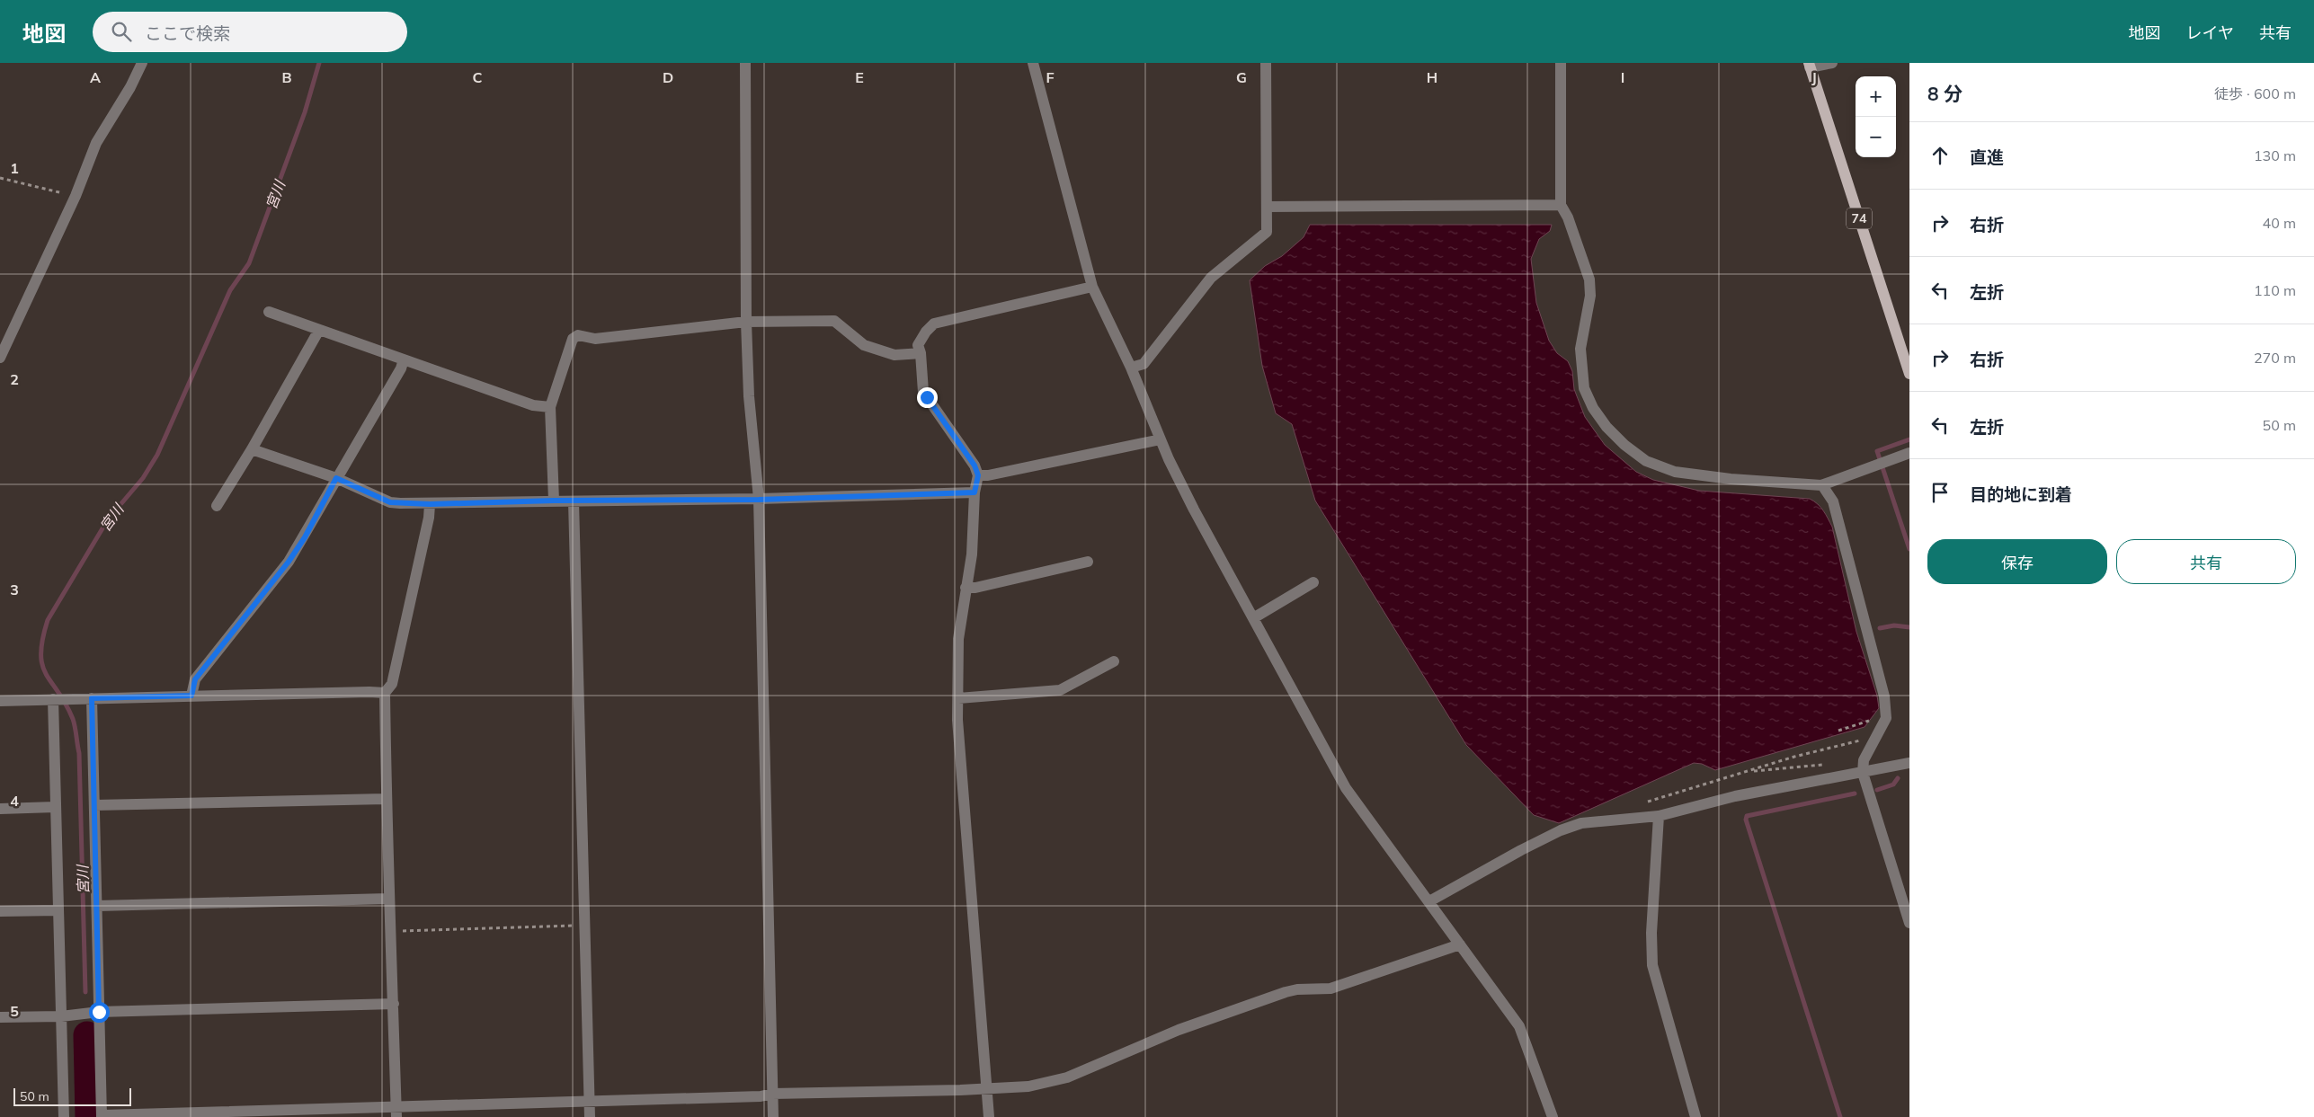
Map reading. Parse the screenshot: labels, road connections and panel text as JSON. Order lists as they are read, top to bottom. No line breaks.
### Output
{"streets":{"main road":["74"]},"water":["宮川"],"scale_bar":"50 m","page":{"header":"地図","search":"ここで検索","nav":["地図","レイヤ","共有"],"heading":["8 分","徒歩 · 600 m"],"map_buttons":["+","−"],"list":[["直進","130 m"],["右折","40 m"],["左折","110 m"],["右折","270 m"],["左折","50 m"],"目的地に到着"],"buttons":["保存","共有"],"scale":"50 m"},"grid":{"columns":["A","B","C","D","E","F","G","H","I","J"],"rows":["1","2","3","4","5"]}}
